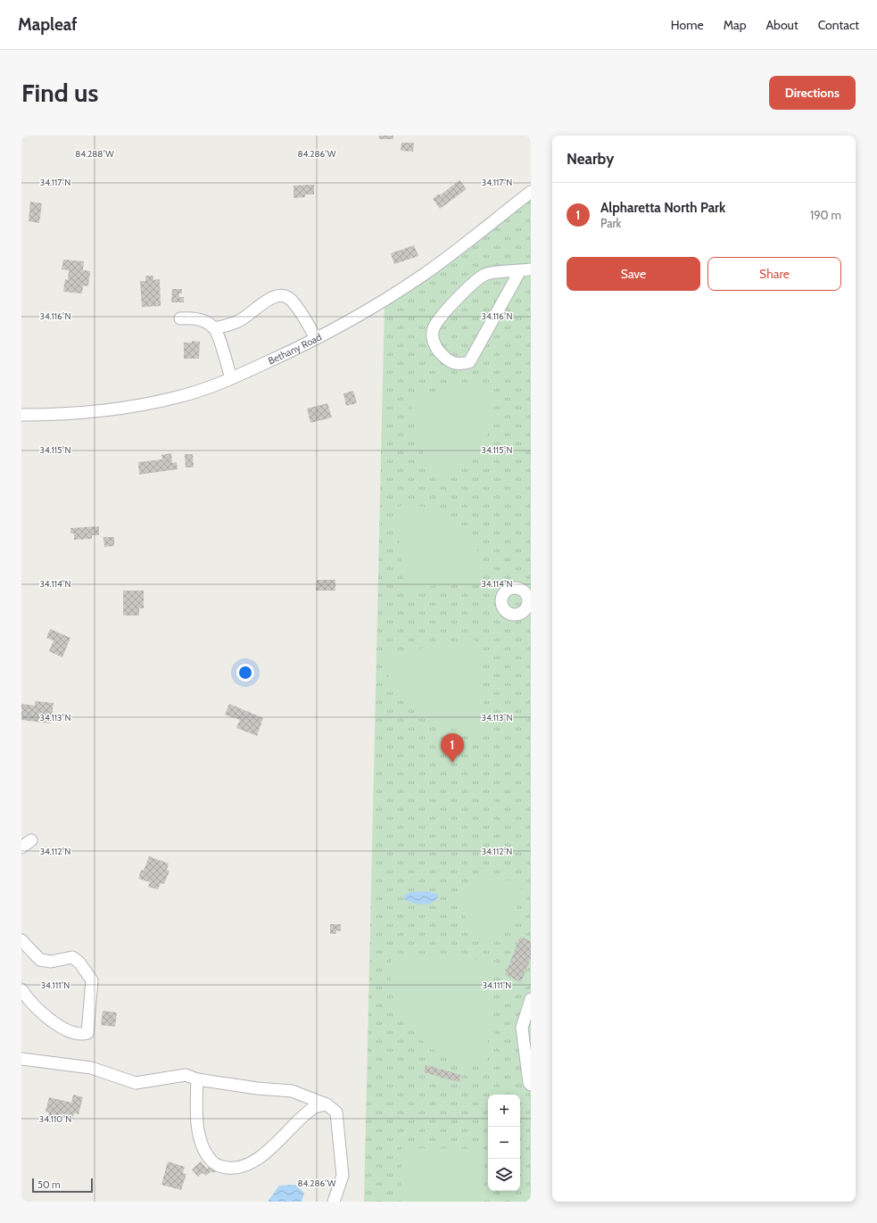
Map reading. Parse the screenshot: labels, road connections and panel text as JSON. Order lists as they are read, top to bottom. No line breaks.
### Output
{"streets":{"street":["Bethany Road"]},"scale_bar":"50 m","page":{"header":"Mapleaf","nav":["Home","Map","About","Contact"],"buttons":["Directions",["Save","Share"]],"title":"Find us","heading":"Nearby","list":[{"mark":"1","name":"Alpharetta North Park","note":"Park","value":"190 m"}],"pins":"1","map_buttons":["+","−"],"scale":"50 m"},"coordinates":["84.288°W","84.286°W","34.117°N","34.116°N","34.115°N","34.114°N","34.113°N","34.112°N","34.111°N","34.110°N"]}
